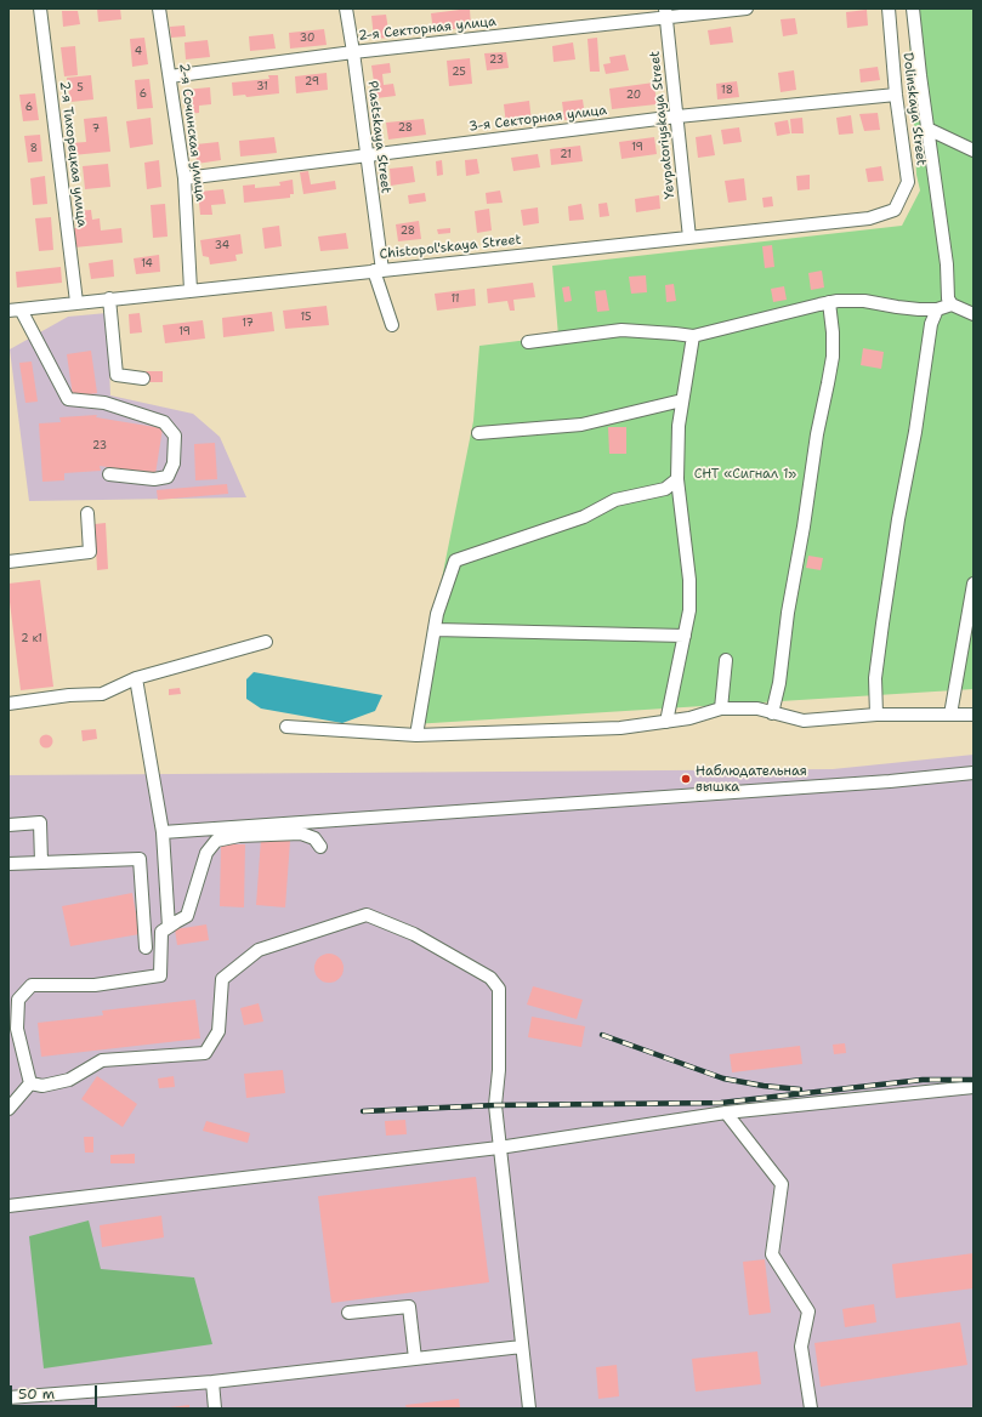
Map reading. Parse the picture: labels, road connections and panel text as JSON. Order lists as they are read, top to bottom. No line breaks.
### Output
{"streets":{"street":["2-я Секторная улица","Dolinskaya Street","3-я Секторная улица","Yevpatoriyskaya Street","2-я Сочинская улица","Plastskaya Street","2-я Тихорецкая улица","Chistopol'skaya Street"]},"crossings":[["2-я Секторная улица","Yevpatoriyskaya Street"],["2-я Секторная улица","2-я Сочинская улица"],["2-я Секторная улица","Plastskaya Street"],["Dolinskaya Street","3-я Секторная улица"],["Dolinskaya Street","Chistopol'skaya Street"],["3-я Секторная улица","Yevpatoriyskaya Street"],["3-я Секторная улица","2-я Сочинская улица"],["3-я Секторная улица","Plastskaya Street"],["Yevpatoriyskaya Street","Chistopol'skaya Street"],["2-я Сочинская улица","Chistopol'skaya Street"],["Plastskaya Street","Chistopol'skaya Street"],["2-я Тихорецкая улица","Chistopol'skaya Street"]],"parks":["СНТ «Сигнал 1»"],"places":["Наблюдательная вышка"],"house_numbers":["30","4","23","25","29","31","5","18","6","20","6","28","7","19","8","21","28","34","14","11","15","17","19","23","2 к1"],"scale_bar":"50 m"}
